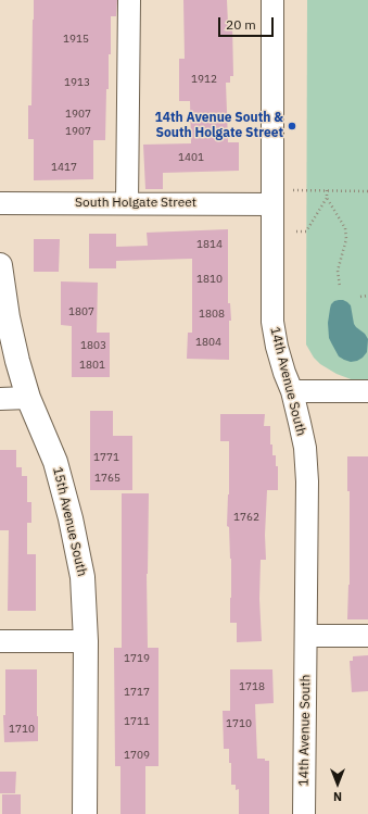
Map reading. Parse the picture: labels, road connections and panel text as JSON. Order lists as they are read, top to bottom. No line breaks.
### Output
{"streets":{"main road":["15th Avenue South"],"street":["South Holgate Street","14th Avenue South"]},"crossings":[["South Holgate Street","14th Avenue South"]],"places":["14th Avenue South & South Holgate Street"],"house_numbers":["1915","1912","1913","1907","1907","1401","1417","1814","1810","1807","1808","1804","1803","1801","1771","1765","1762","1719","1718","1717","1711","1710","1710","1709"],"scale_bar":"20 m","north":"bottom"}
